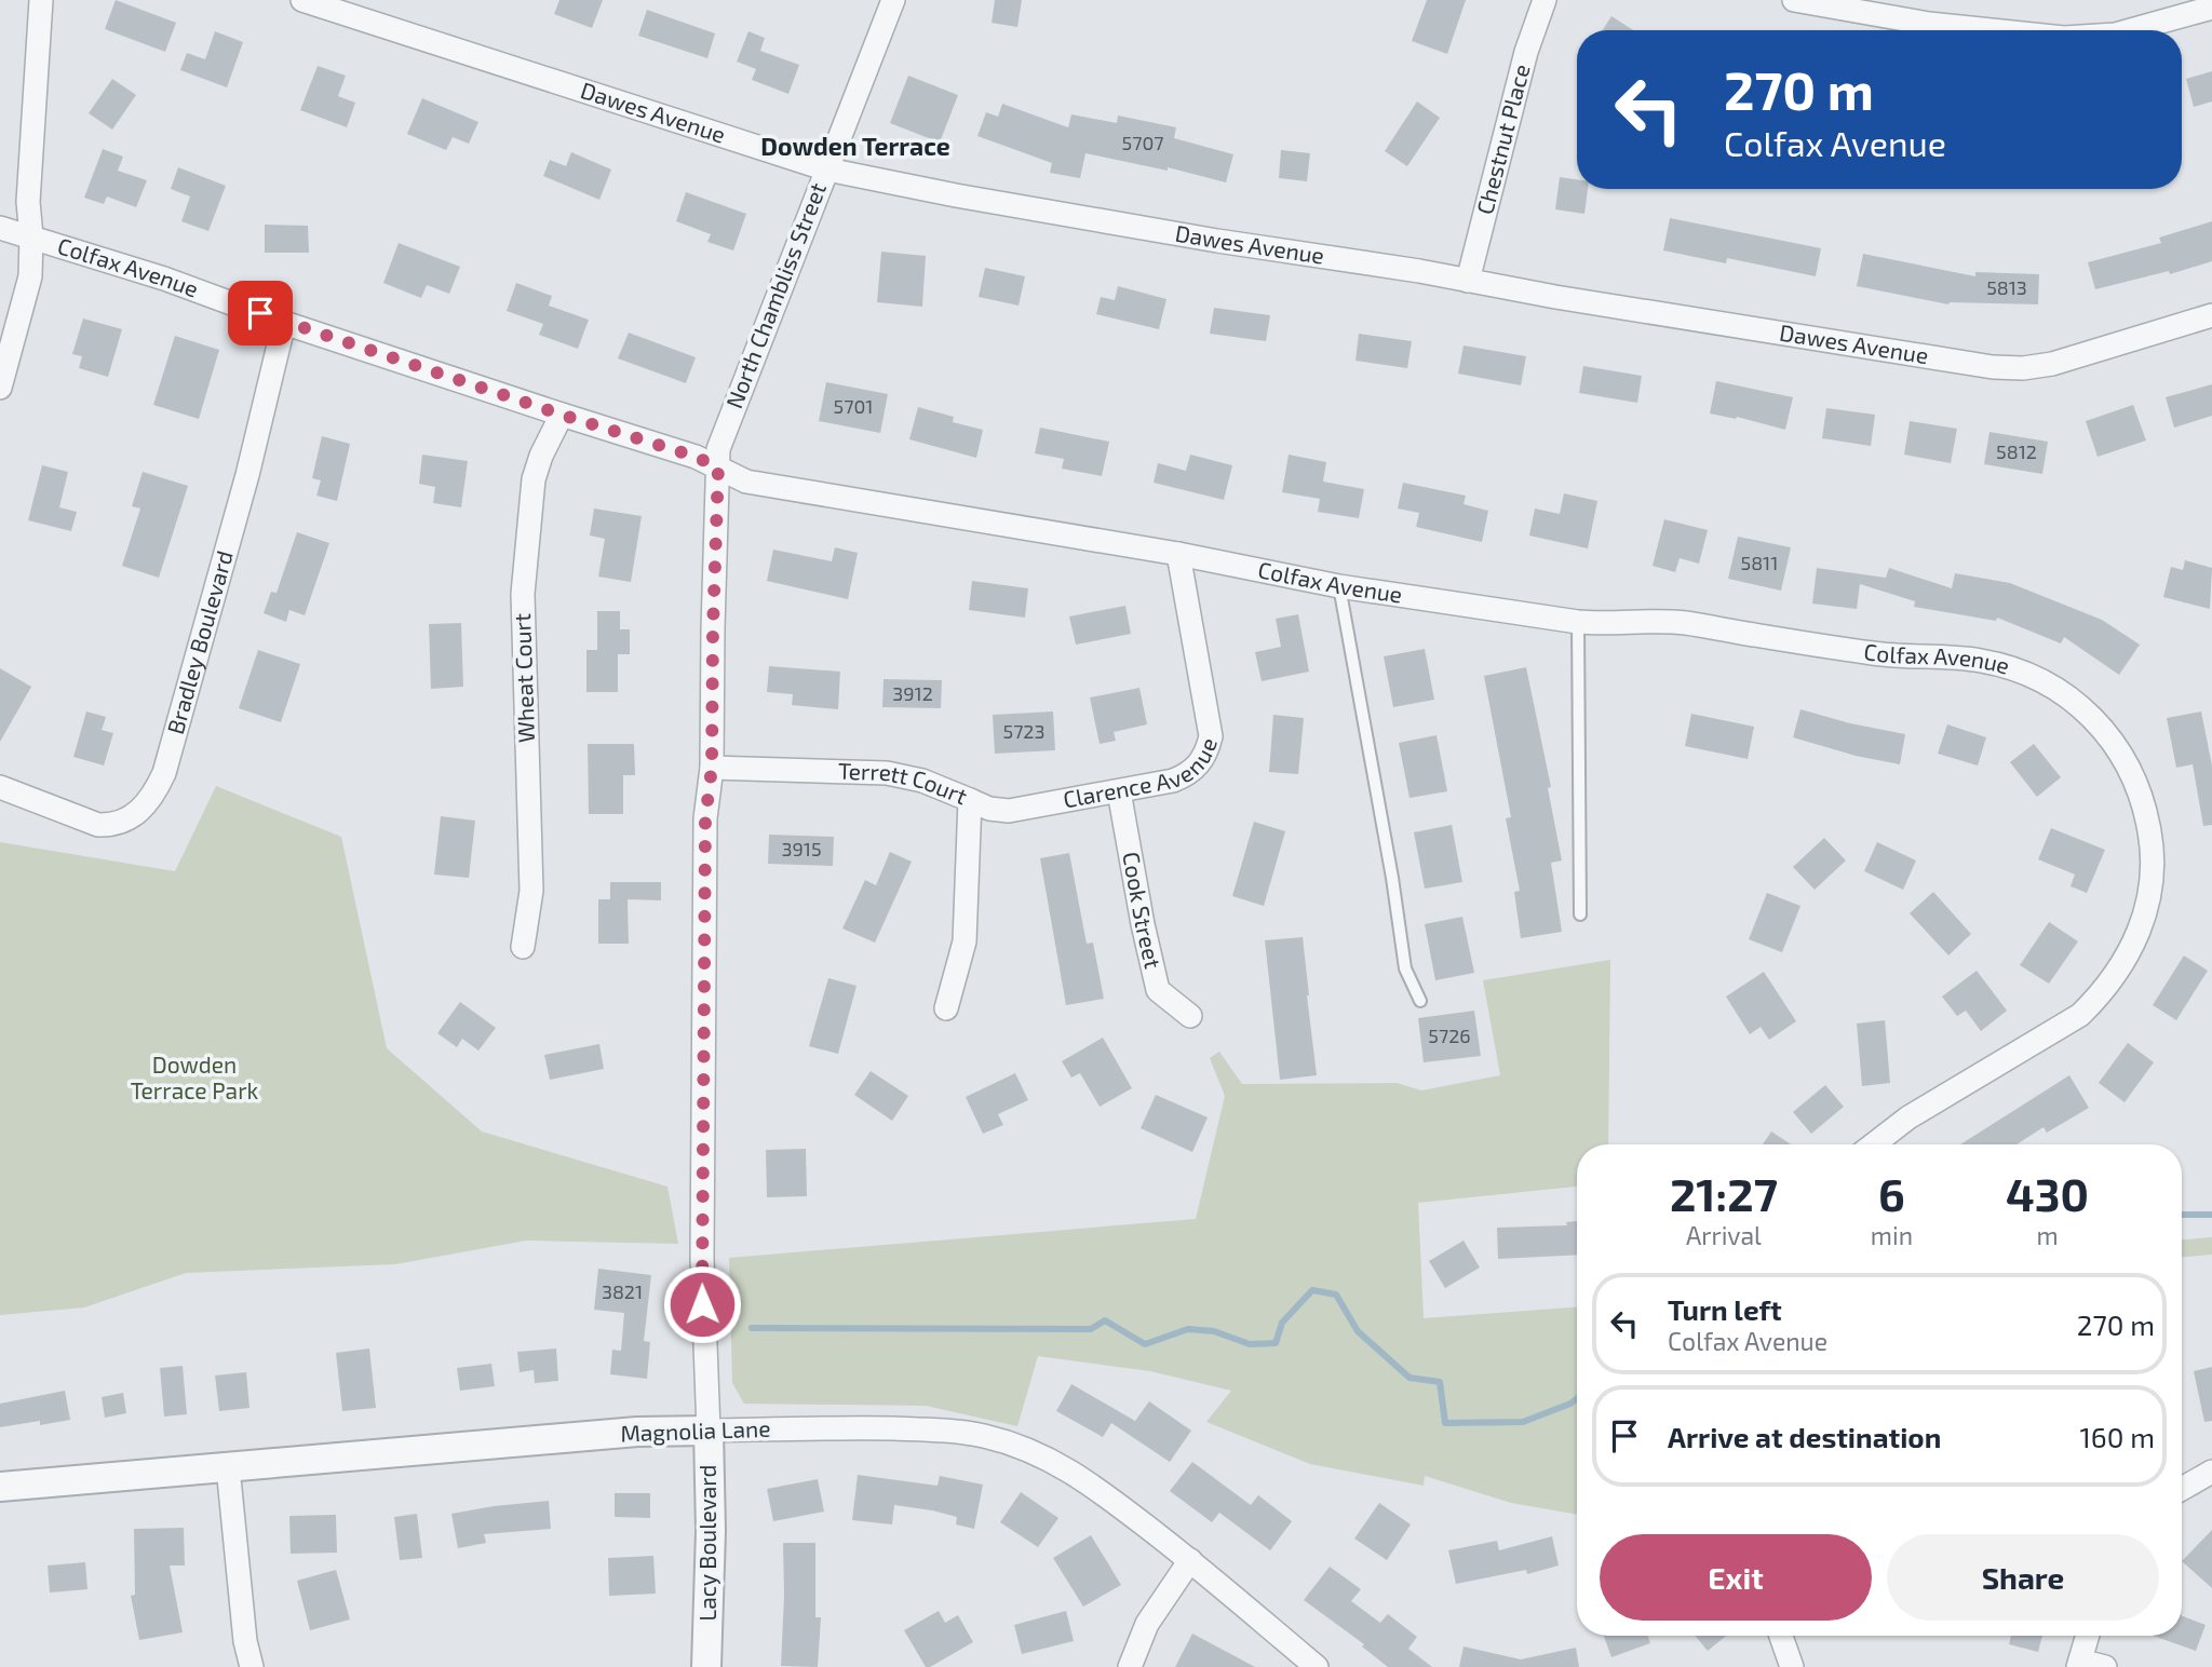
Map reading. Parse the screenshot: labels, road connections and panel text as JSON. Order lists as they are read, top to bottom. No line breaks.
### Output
{"streets":{"street":["Dawes Avenue","Chestnut Place","Colfax Avenue","North Chambliss Street","Bradley Boulevard","Wheat Court","Clarence Avenue","Terrett Court","Cook Street","Magnolia Lane","Lacy Boulevard"]},"crossings":[["Dawes Avenue","Chestnut Place"],["Dawes Avenue","North Chambliss Street"],["Colfax Avenue","North Chambliss Street"],["Colfax Avenue","Bradley Boulevard"],["Colfax Avenue","Wheat Court"],["Colfax Avenue","Clarence Avenue"],["Colfax Avenue","Lacy Boulevard"],["North Chambliss Street","Lacy Boulevard"],["Clarence Avenue","Terrett Court"],["Clarence Avenue","Cook Street"],["Terrett Court","Lacy Boulevard"],["Magnolia Lane","Lacy Boulevard"]],"districts":["Dowden Terrace"],"parks":["Dowden Terrace Park"],"house_numbers":["5707","5813","5701","5812","5811","3912","5723","3915","5726","3821"],"page":{"turn":["270 m","Colfax Avenue"],"eta":["21:27","Arrival","6","min","430","m"],"list":[{"name":"Turn left","note":"Colfax Avenue","value":"270 m"},{"name":"Arrive at destination","value":"160 m"}],"buttons":["Exit","Share"]}}
